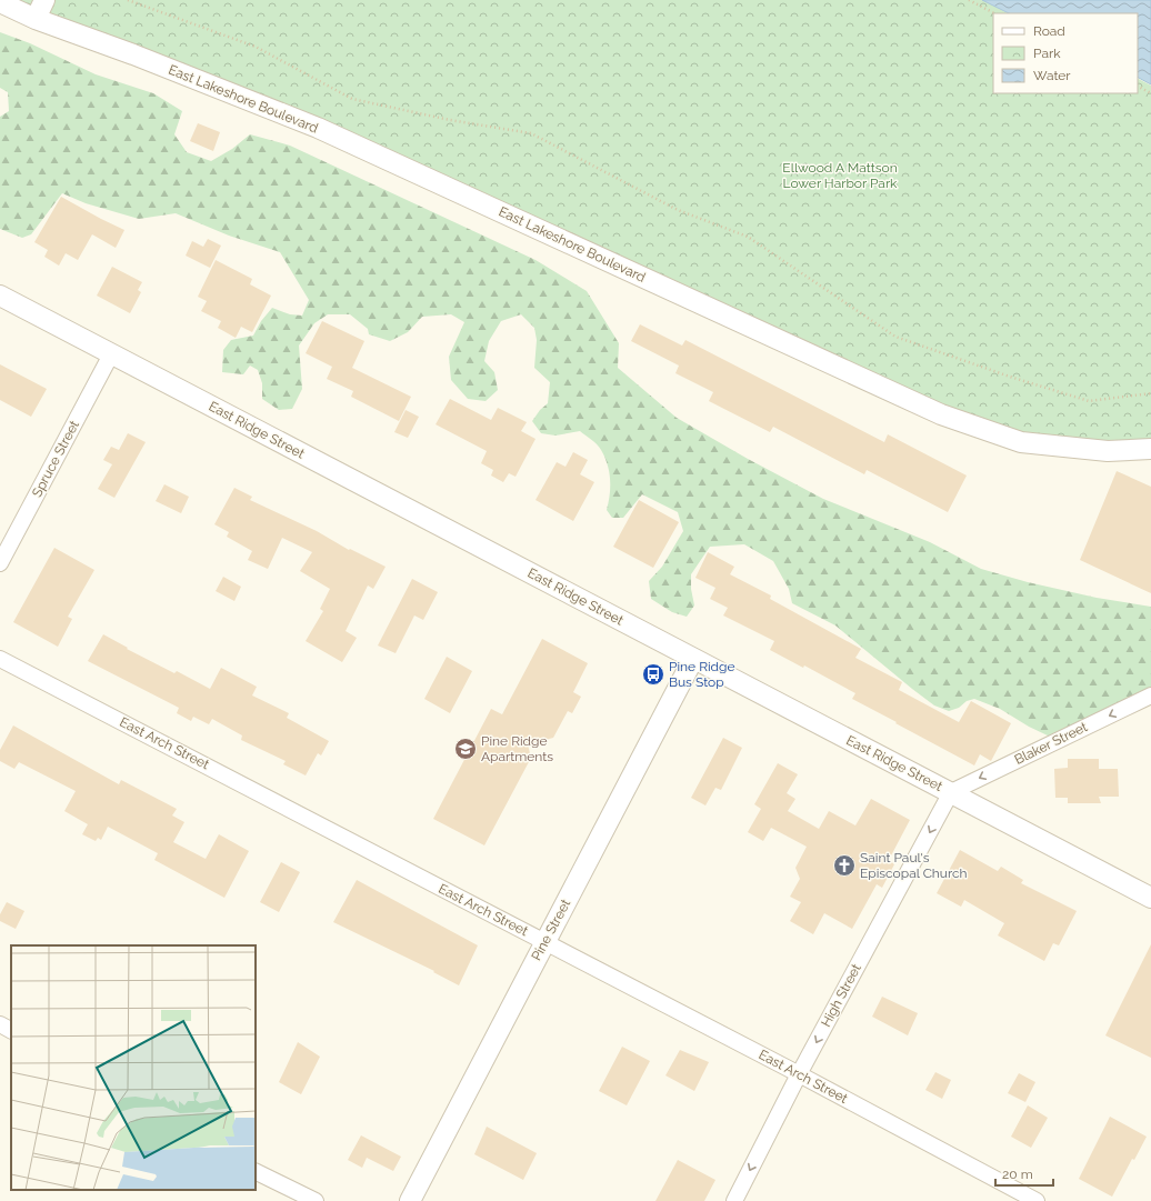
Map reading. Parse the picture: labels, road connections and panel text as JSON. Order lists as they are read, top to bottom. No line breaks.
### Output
{"streets":{"street":["East Lakeshore Boulevard","East Ridge Street","Spruce Street","East Arch Street","Blaker Street","Pine Street","High Street"]},"crossings":[["East Ridge Street","Spruce Street"],["East Ridge Street","Blaker Street"],["East Ridge Street","Pine Street"],["East Ridge Street","High Street"],["East Arch Street","Pine Street"],["East Arch Street","High Street"],["Blaker Street","High Street"]],"one_way":["Blaker Street","High Street"],"parks":["Ellwood A Mattson Lower Harbor Park"],"places":{"bus stop":["Pine Ridge Bus Stop"],"school or university":["Pine Ridge Apartments"],"church":["Saint Paul's Episcopal Church"]},"legend":["Road","Park","Water"],"scale_bar":"20 m"}
